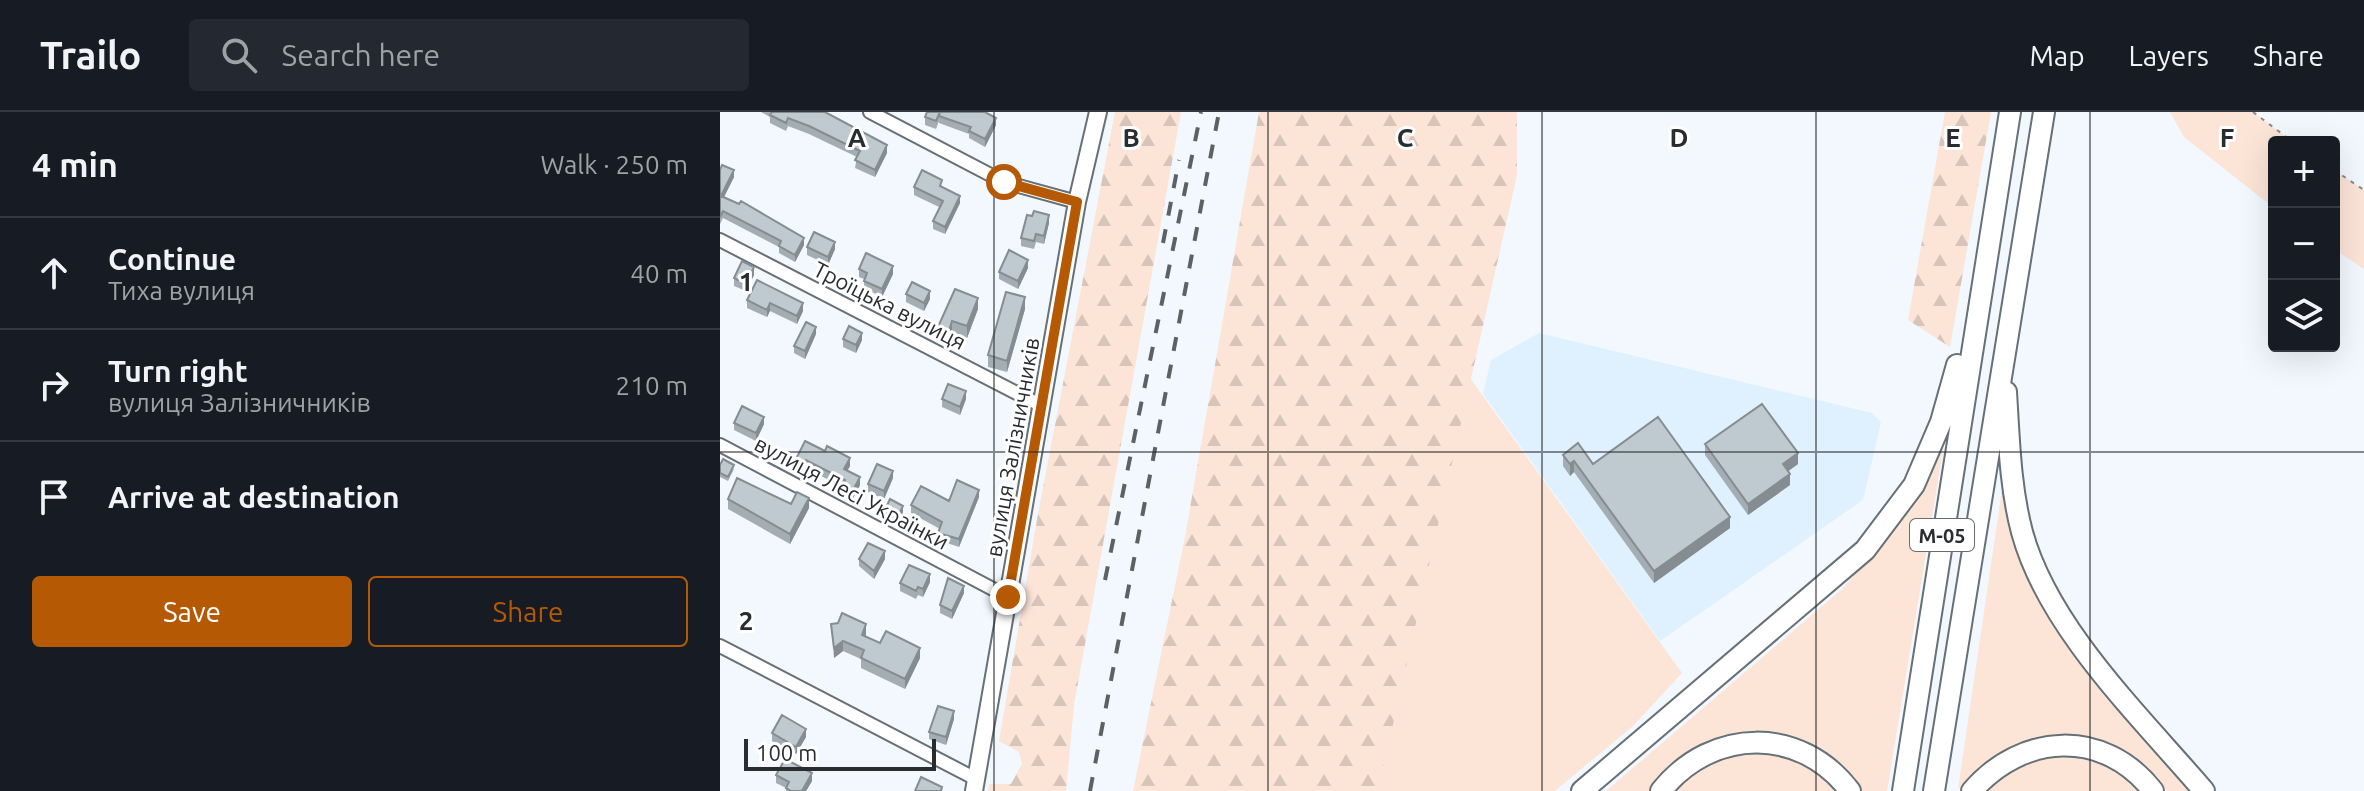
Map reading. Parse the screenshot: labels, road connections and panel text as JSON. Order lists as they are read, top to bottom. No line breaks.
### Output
{"streets":{"highway":["М-05"],"street":["Троїцька вулиця","вулиця Залізничників","вулиця Лесі Українки"]},"crossings":[["Троїцька вулиця","вулиця Залізничників"],["вулиця Залізничників","вулиця Лесі Українки"]],"scale_bar":"100 m","page":{"header":"Trailo","search":"Search here","nav":["Map","Layers","Share"],"heading":["4 min","Walk · 250 m"],"map_buttons":["+","−"],"list":[["Continue","Тиха вулиця","40 m"],["Turn right","вулиця Залізничників","210 m"],"Arrive at destination"],"buttons":["Save","Share"],"scale":"100 m"},"grid":{"columns":["A","B","C","D","E","F"],"rows":["1","2"]}}
